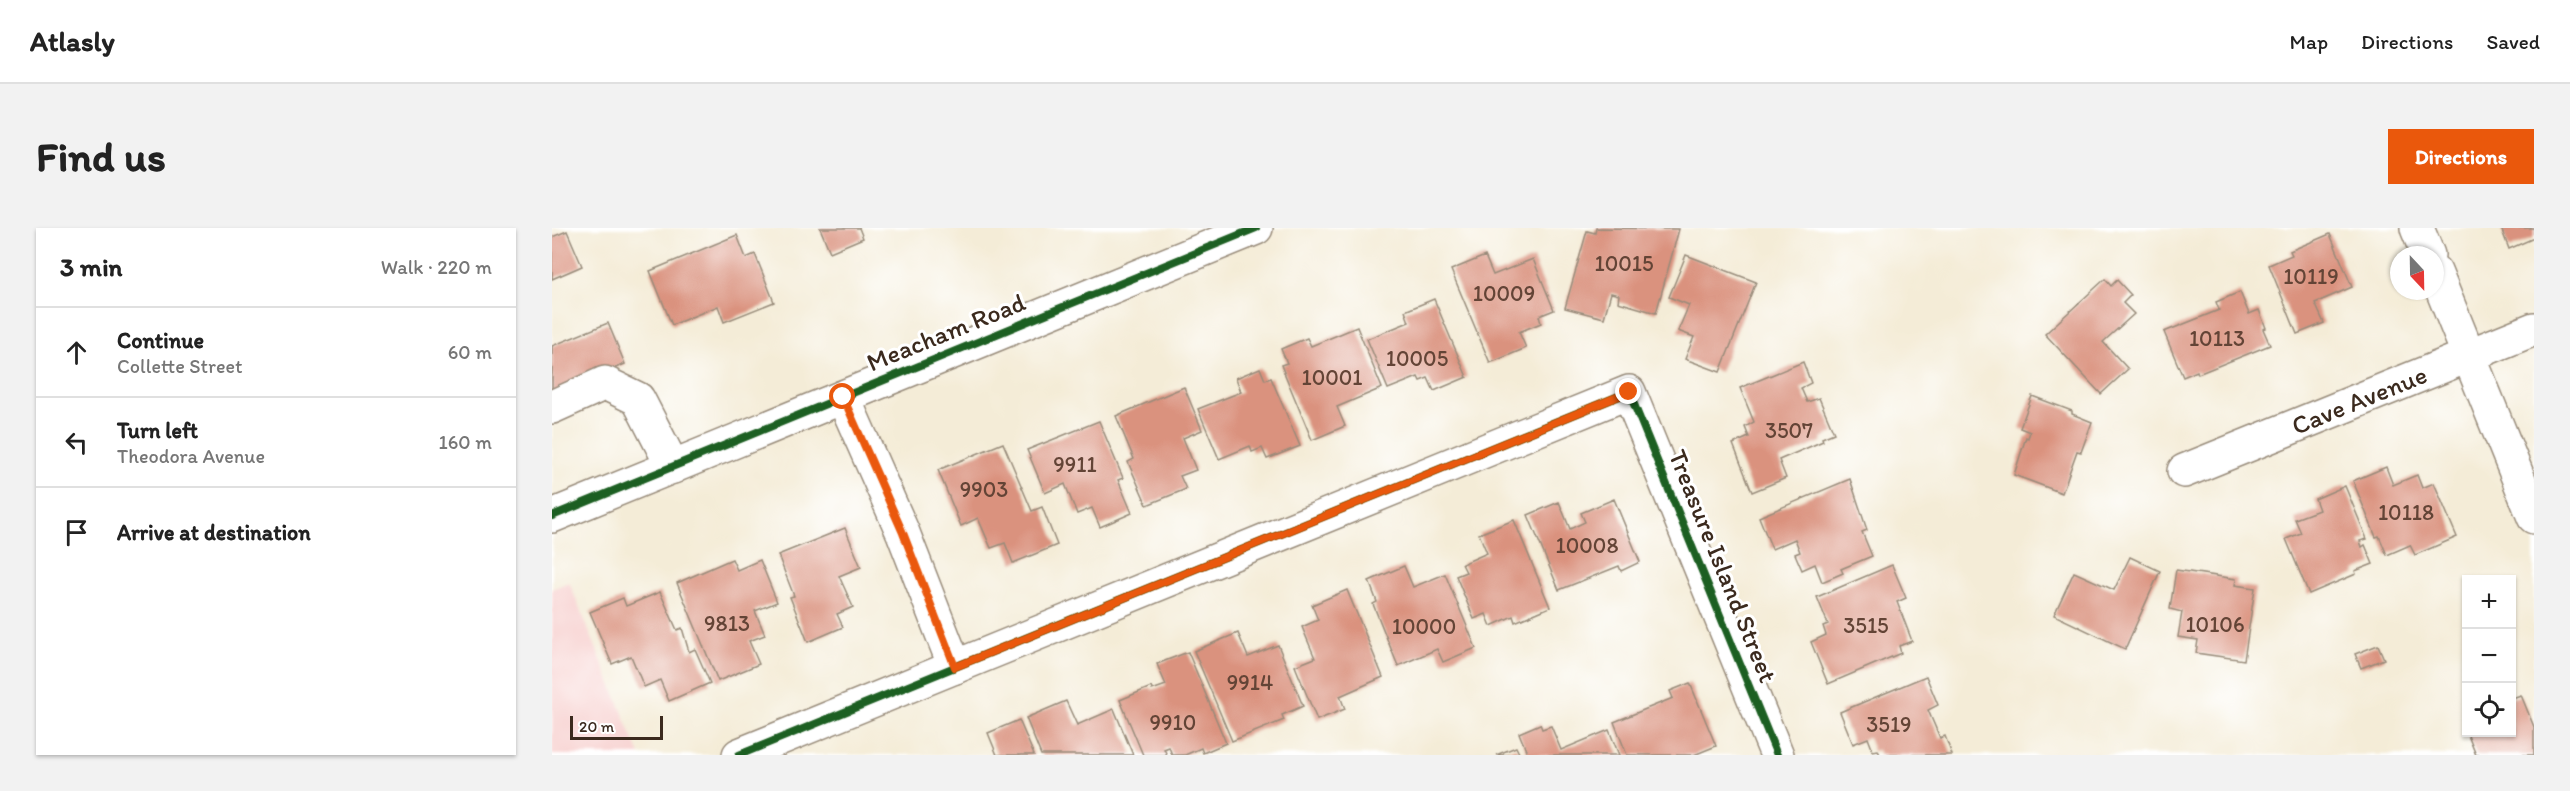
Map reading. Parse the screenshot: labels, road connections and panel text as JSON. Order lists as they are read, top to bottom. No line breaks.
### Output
{"streets":{"street":["Meacham Road","Cave Avenue","Treasure Island Street"]},"house_numbers":["10015","10119","10009","10113","10005","10001","3507","9911","9903","10118","10008","9813","10106","3515","10000","9914","9910","3519"],"scale_bar":"20 m","north":"bottom","page":{"header":"Atlasly","nav":["Map","Directions","Saved"],"buttons":"Directions","title":"Find us","heading":["3 min","Walk · 220 m"],"list":[["Continue","Collette Street","60 m"],["Turn left","Theodora Avenue","160 m"],"Arrive at destination"],"map_buttons":["+","−"],"scale":"20 m"}}
